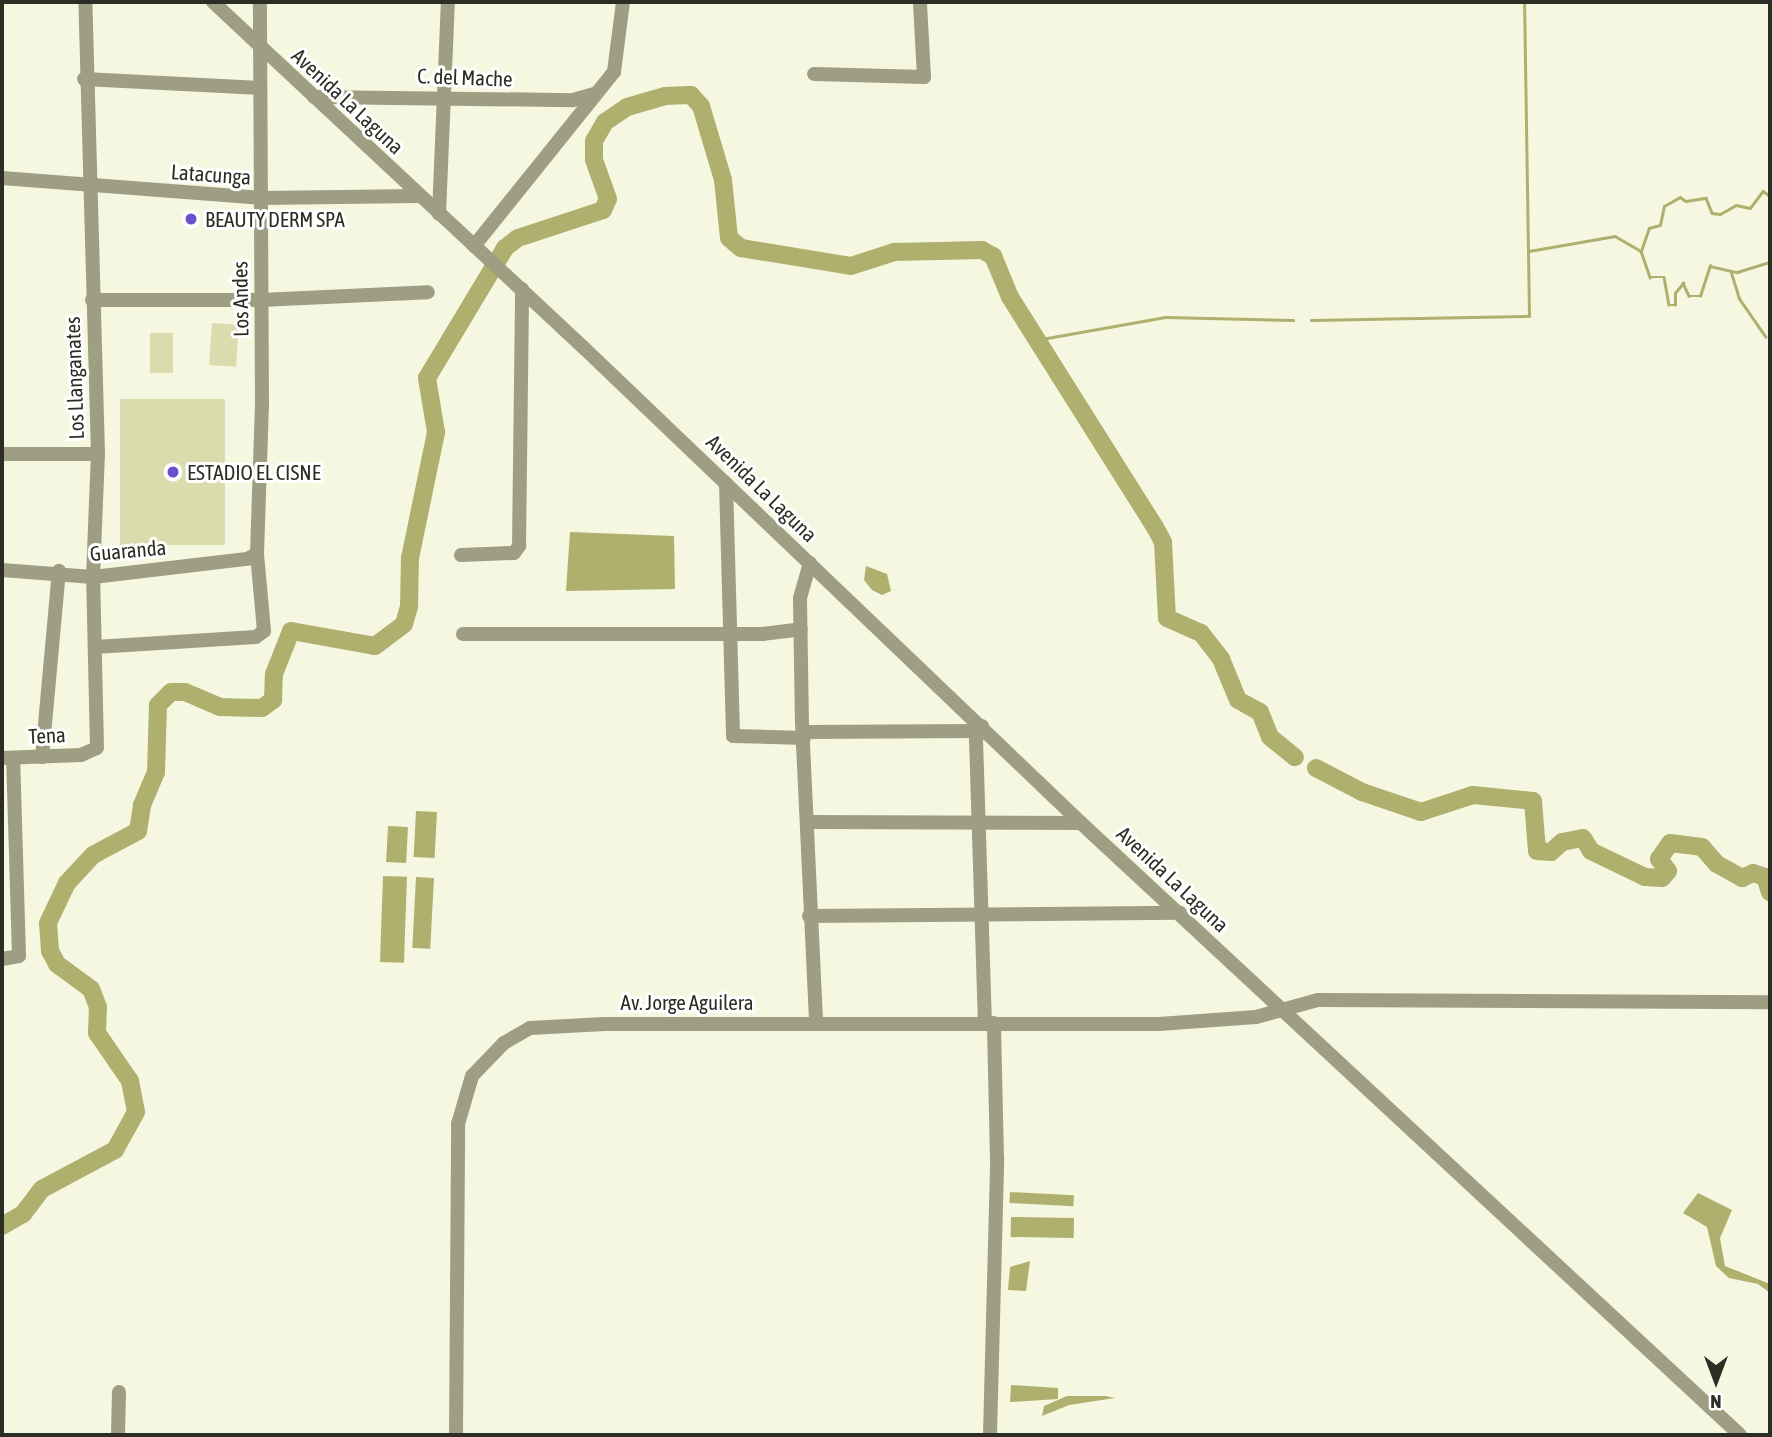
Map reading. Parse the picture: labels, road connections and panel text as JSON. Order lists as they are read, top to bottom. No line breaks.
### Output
{"streets":{"street":["C. del Mache","Avenida La Laguna","Latacunga","Los Andes","Los Llanganates","Guaranda","Tena","Av. Jorge Aguilera"]},"crossings":[["C. del Mache","Avenida La Laguna"],["Avenida La Laguna","Latacunga"],["Avenida La Laguna","Los Andes"],["Avenida La Laguna","Av. Jorge Aguilera"],["Latacunga","Los Andes"],["Latacunga","Los Llanganates"],["Los Andes","Los Llanganates"],["Los Andes","Guaranda"],["Los Llanganates","Guaranda"],["Los Llanganates","Tena"]],"places":["BEAUTY DERM SPA","ESTADIO EL CISNE"],"north":"bottom"}
